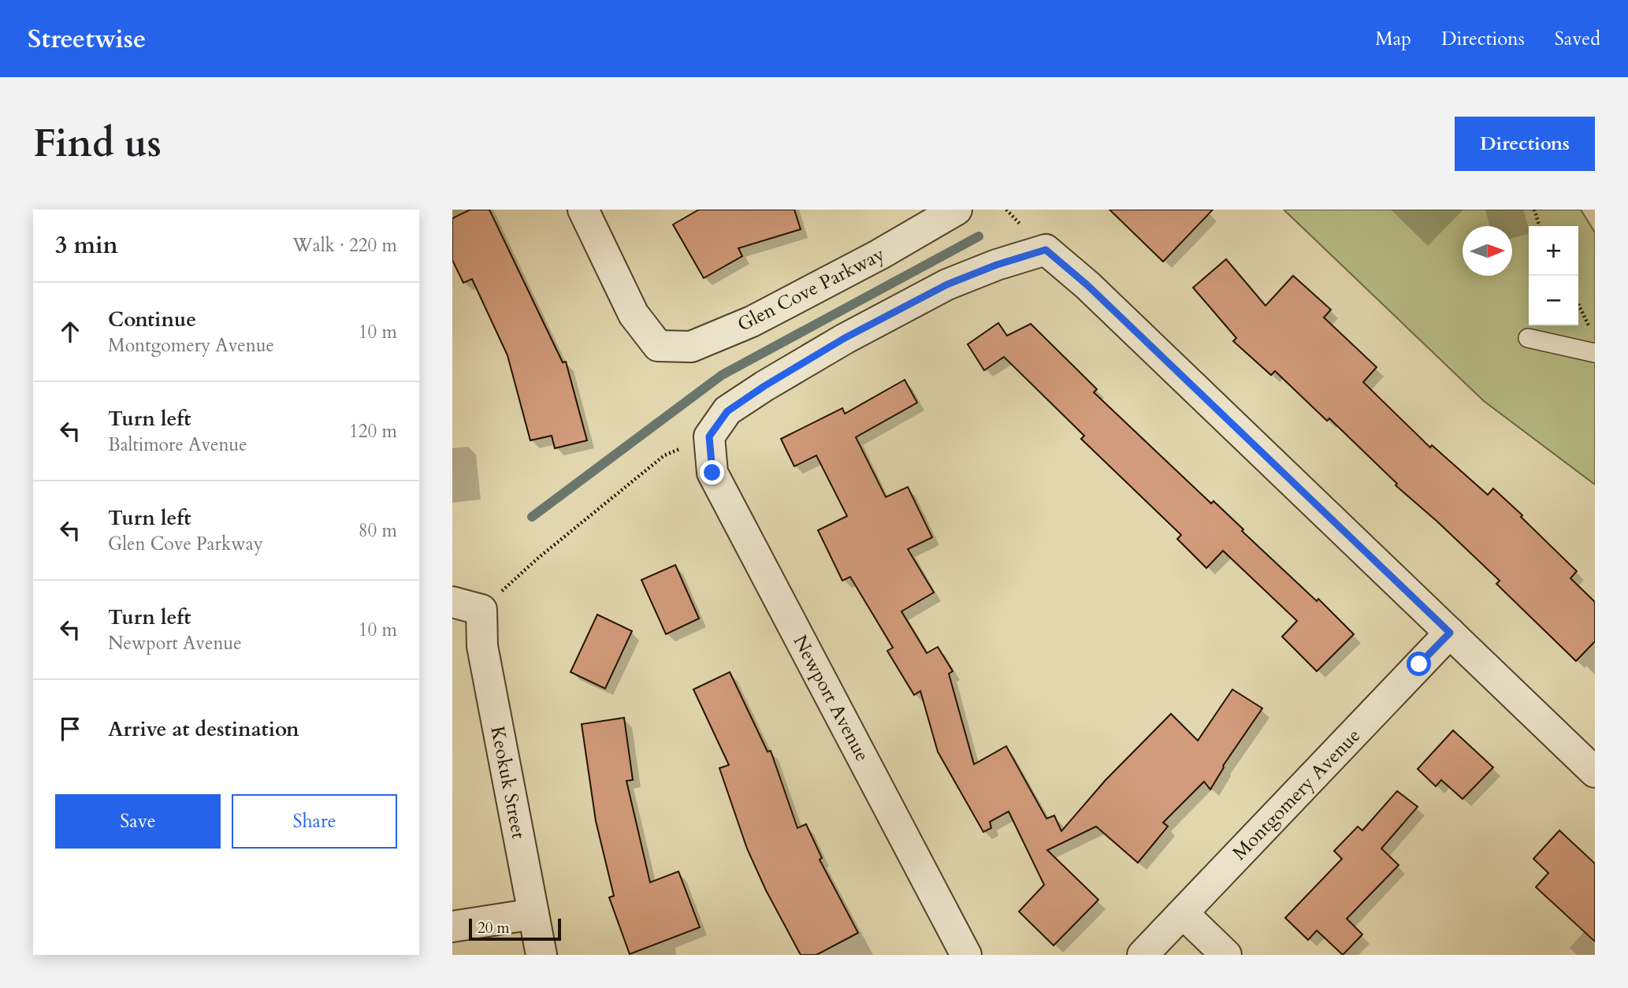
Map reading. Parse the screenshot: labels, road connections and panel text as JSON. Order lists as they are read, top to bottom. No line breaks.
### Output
{"streets":{"street":["Glen Cove Parkway","Newport Avenue","Keokuk Street","Montgomery Avenue"]},"scale_bar":"20 m","north":"right","page":{"header":"Streetwise","nav":["Map","Directions","Saved"],"buttons":["Directions",["Save","Share"]],"title":"Find us","heading":["3 min","Walk · 220 m"],"map_buttons":["+","−"],"list":[["Continue","Montgomery Avenue","10 m"],["Turn left","Baltimore Avenue","120 m"],["Turn left","Glen Cove Parkway","80 m"],["Turn left","Newport Avenue","10 m"],"Arrive at destination"],"scale":"20 m"}}
